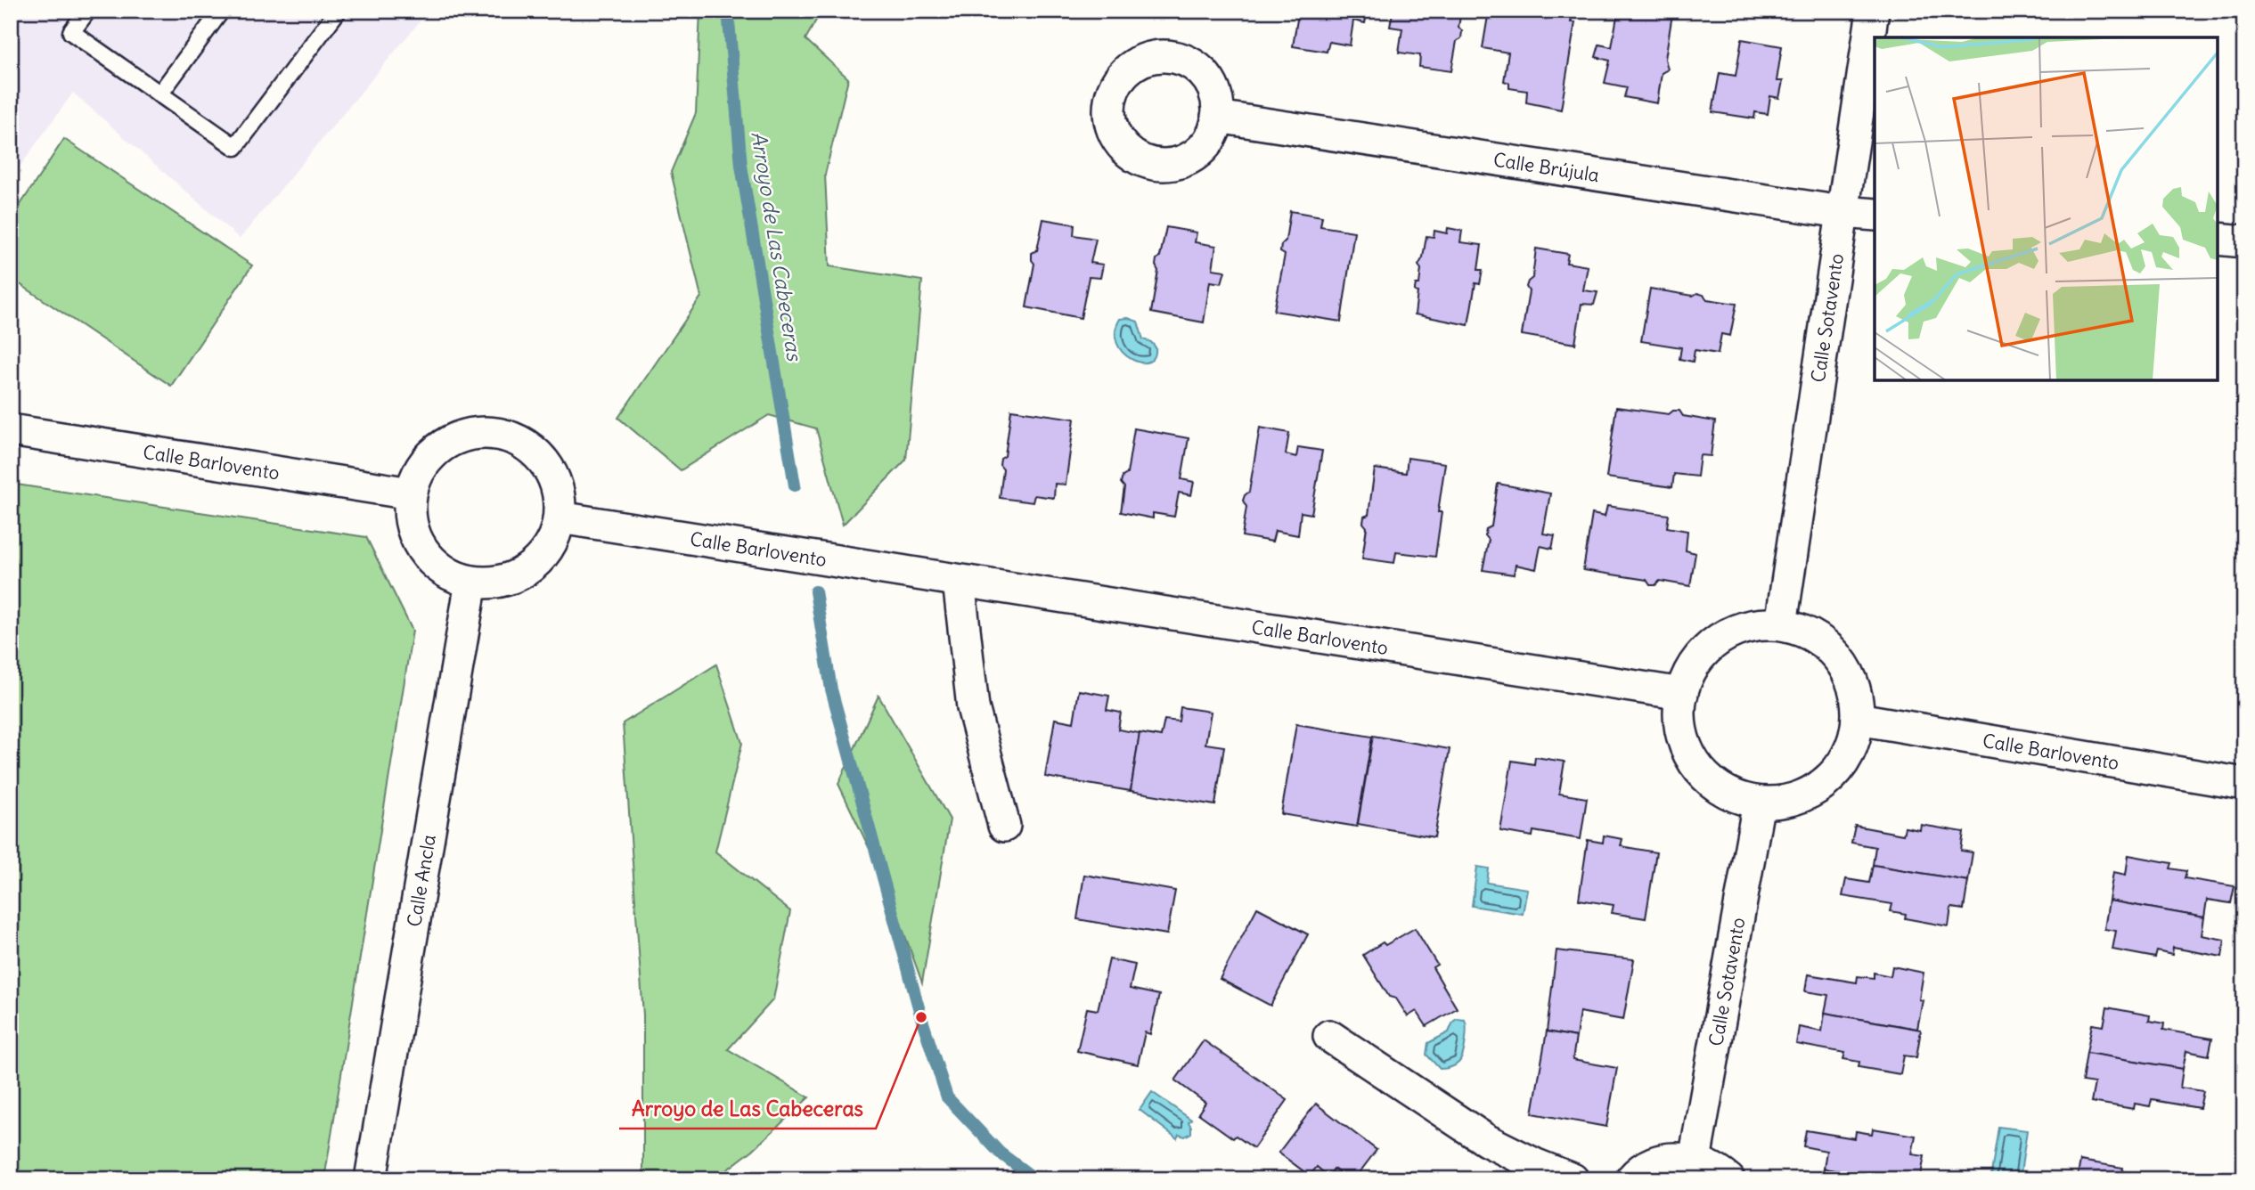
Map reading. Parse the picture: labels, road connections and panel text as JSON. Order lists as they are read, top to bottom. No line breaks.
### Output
{"streets":{"street":["Calle Brújula","Calle Sotavento","Calle Barlovento","Calle Ancla"]},"crossings":[["Calle Brújula","Calle Sotavento"],["Calle Sotavento","Calle Barlovento"],["Calle Barlovento","Calle Ancla"]],"water":["Arroyo de Las Cabeceras"],"places":["Arroyo de Las Cabeceras"]}
